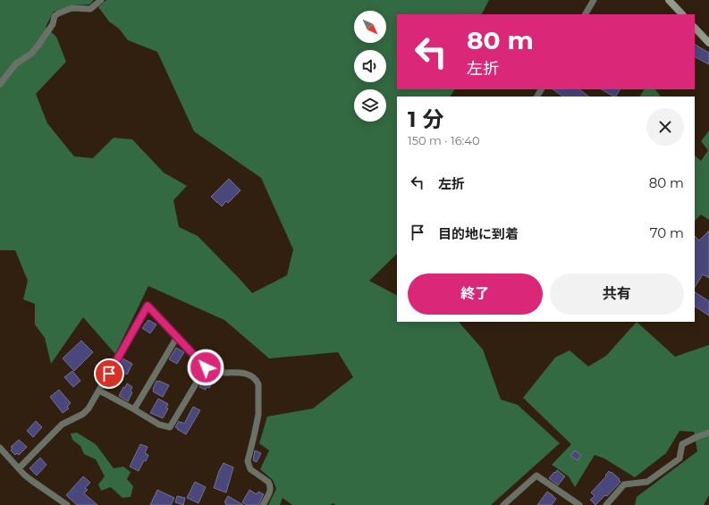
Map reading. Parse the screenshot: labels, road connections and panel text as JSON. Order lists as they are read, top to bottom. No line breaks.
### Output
{"north":"bottom right","page":{"turn":["80 m","左折"],"heading":["1 分","150 m · 16:40"],"list":[{"name":"左折","value":"80 m"},{"name":"目的地に到着","value":"70 m"}],"buttons":["終了","共有"]}}
